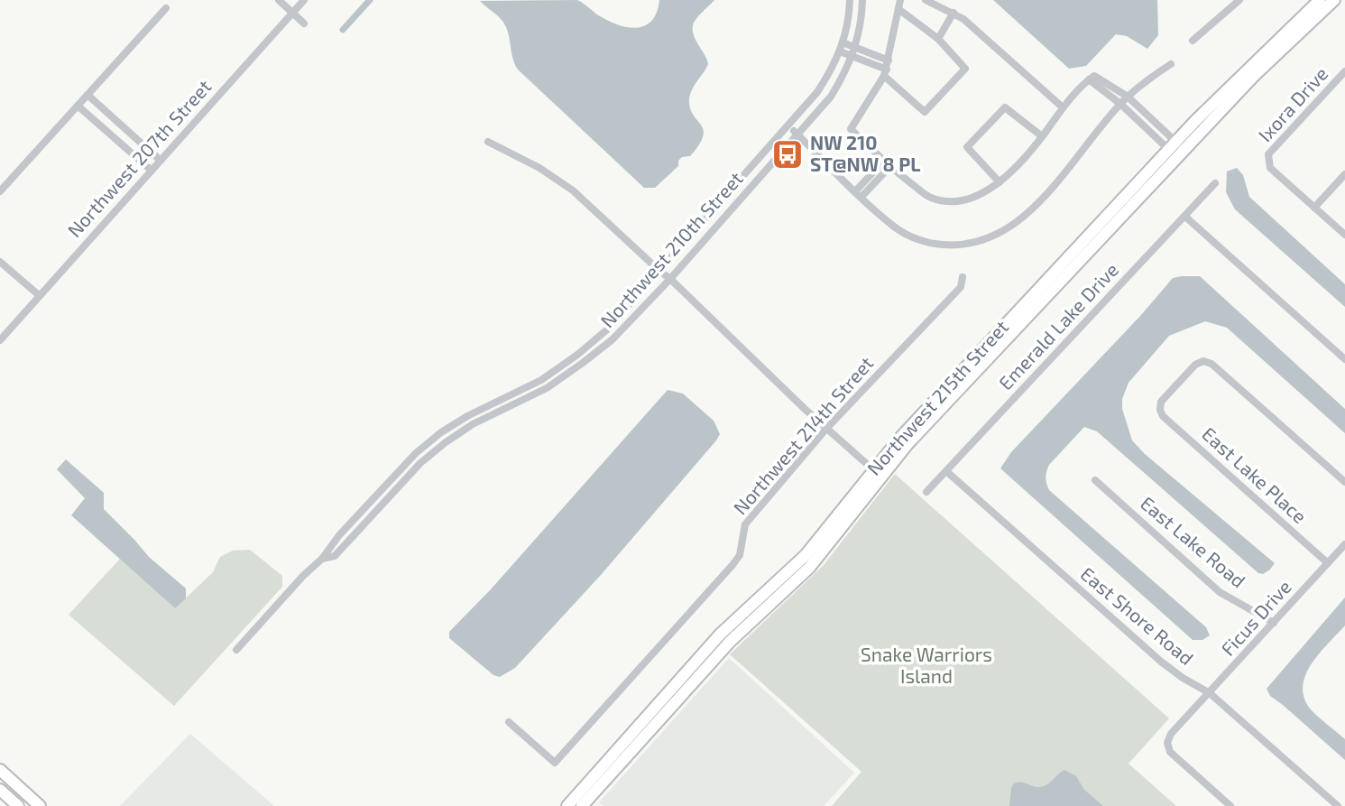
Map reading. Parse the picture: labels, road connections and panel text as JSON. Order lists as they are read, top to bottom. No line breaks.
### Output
{"streets":{"main road":["Northwest 215th Street"],"street":["Ixora Drive","Northwest 207th Street","Northwest 210th Street","Emerald Lake Drive","Northwest 214th Street","East Lake Place","East Lake Road","East Shore Road","Ficus Drive"]},"crossings":[["Emerald Lake Drive","East Shore Road"],["East Lake Place","Ficus Drive"],["East Lake Road","Ficus Drive"],["East Shore Road","Ficus Drive"]],"parks":["Snake Warriors Island"],"places":{"bus stop":["NW 210 ST@NW 8 PL"]}}
